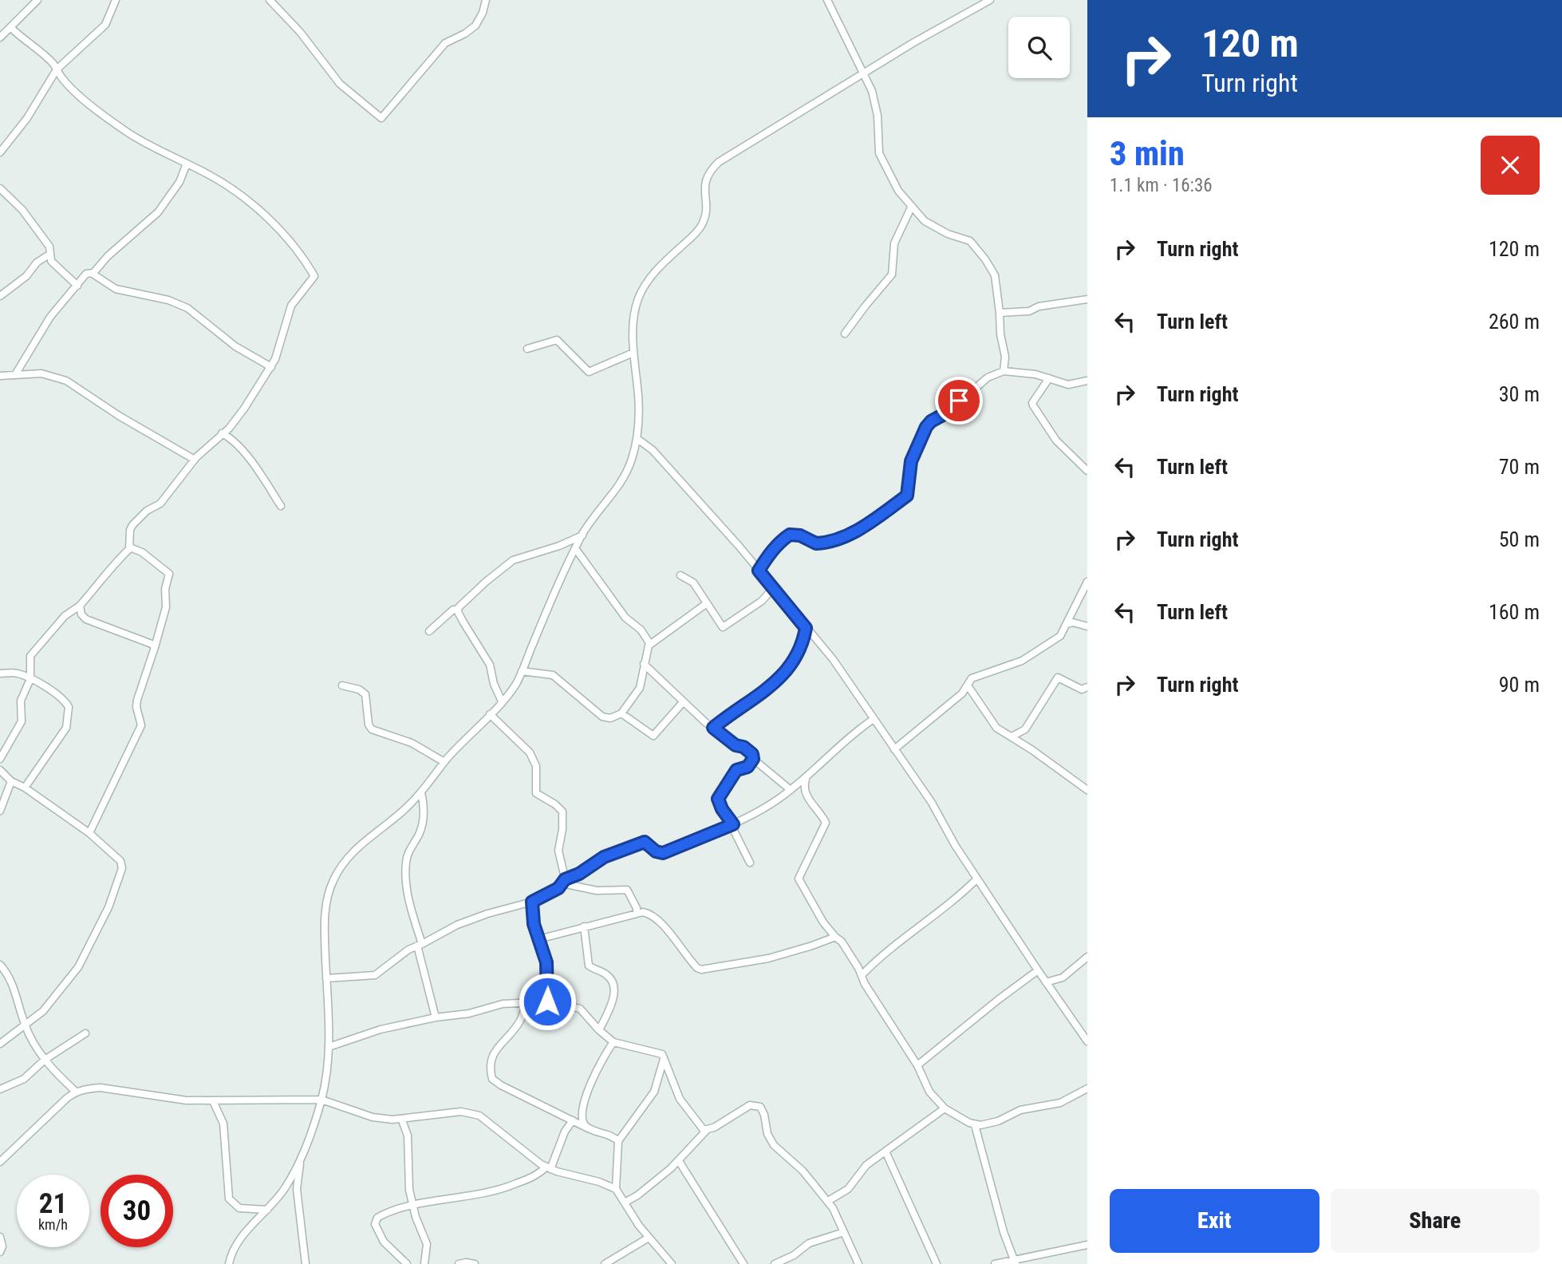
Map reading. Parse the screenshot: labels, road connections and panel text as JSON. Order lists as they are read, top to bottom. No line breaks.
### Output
{"page":{"turn":["120 m","Turn right"],"heading":["3 min","1.1 km · 16:36"],"list":[{"name":"Turn right","value":"120 m"},{"name":"Turn left","value":"260 m"},{"name":"Turn right","value":"30 m"},{"name":"Turn left","value":"70 m"},{"name":"Turn right","value":"50 m"},{"name":"Turn left","value":"160 m"},{"name":"Turn right","value":"90 m"}],"speed":"21 km/h","limit":"30","buttons":["Exit","Share"]}}
